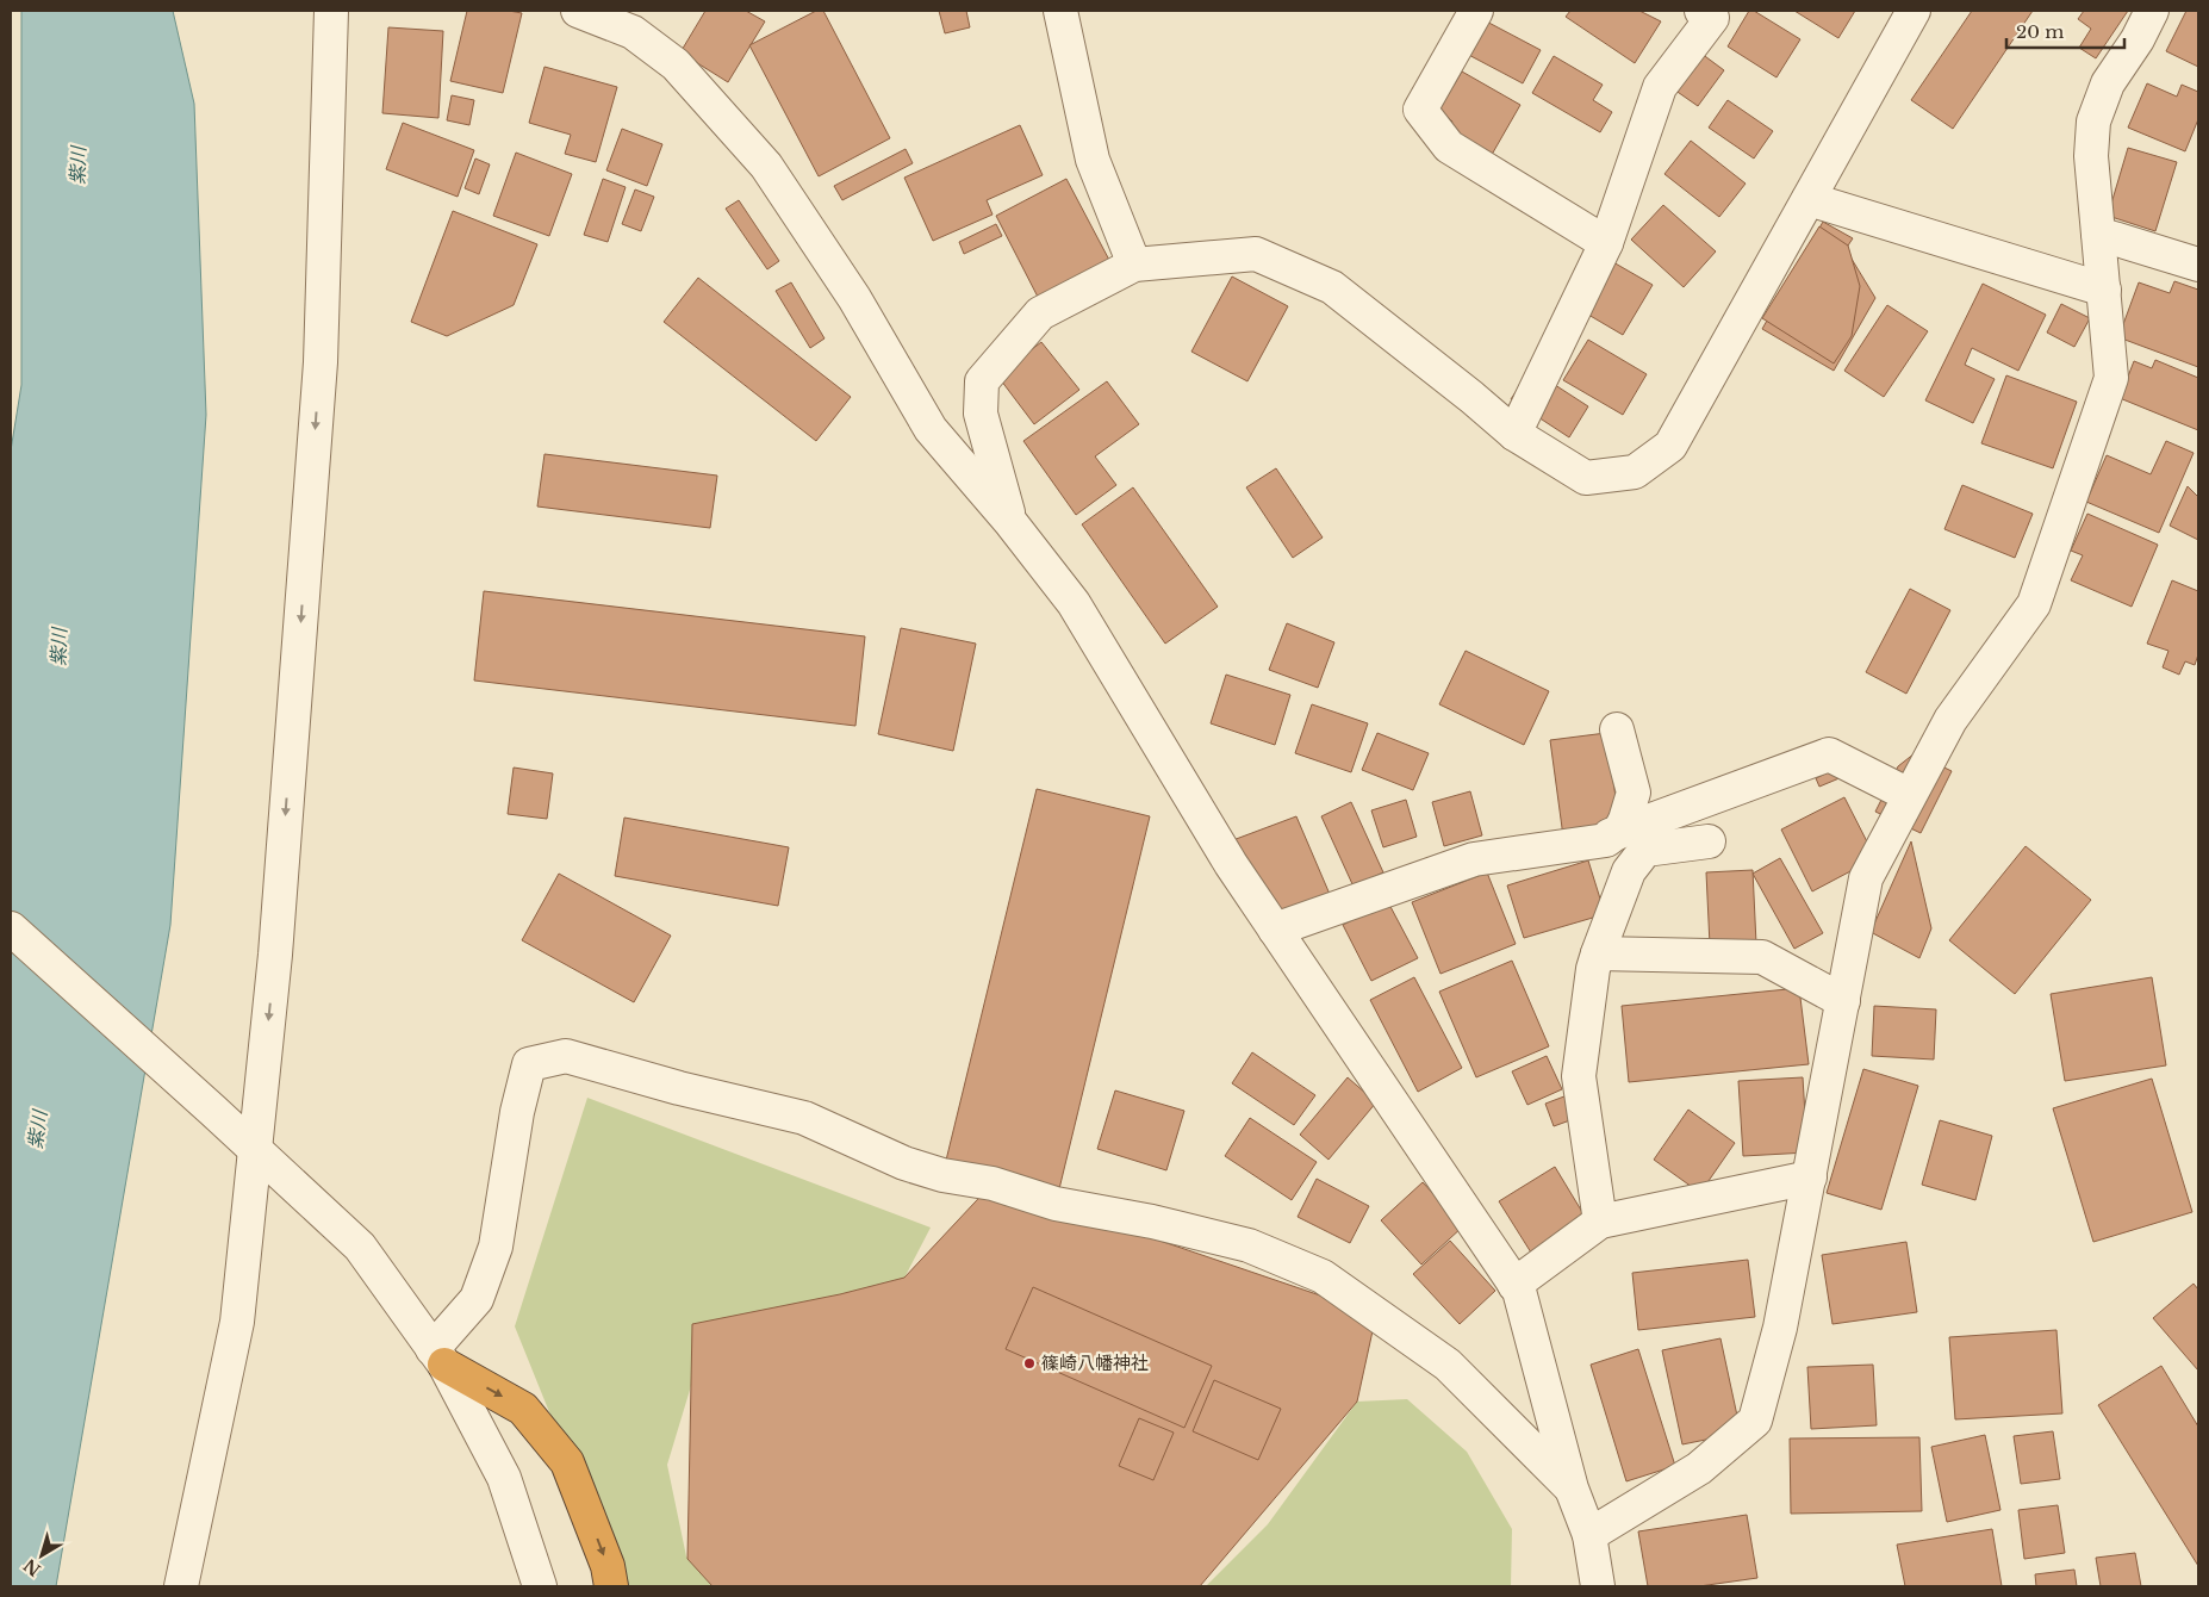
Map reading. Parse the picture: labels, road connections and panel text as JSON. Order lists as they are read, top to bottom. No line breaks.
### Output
{"water":["紫川"],"places":["篠崎八幡神社"],"scale_bar":"20 m","north":"bottom left"}
